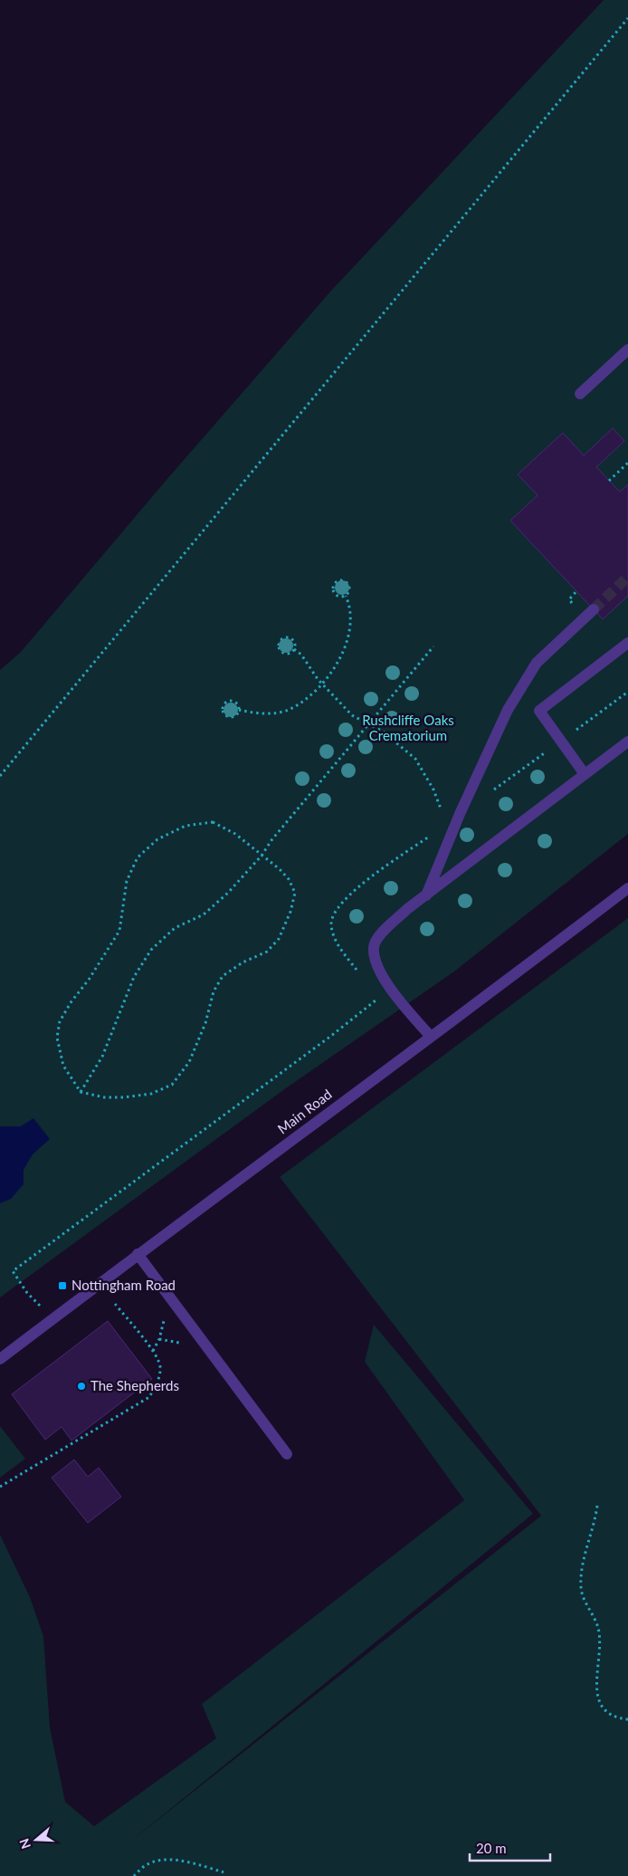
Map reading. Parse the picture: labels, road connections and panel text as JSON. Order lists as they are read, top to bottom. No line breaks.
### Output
{"streets":{"street":["Main Road"]},"parks":["Rushcliffe Oaks Crematorium"],"places":{"transit":["Nottingham Road"],"other":["The Shepherds"]},"scale_bar":"20 m","north":"left"}
